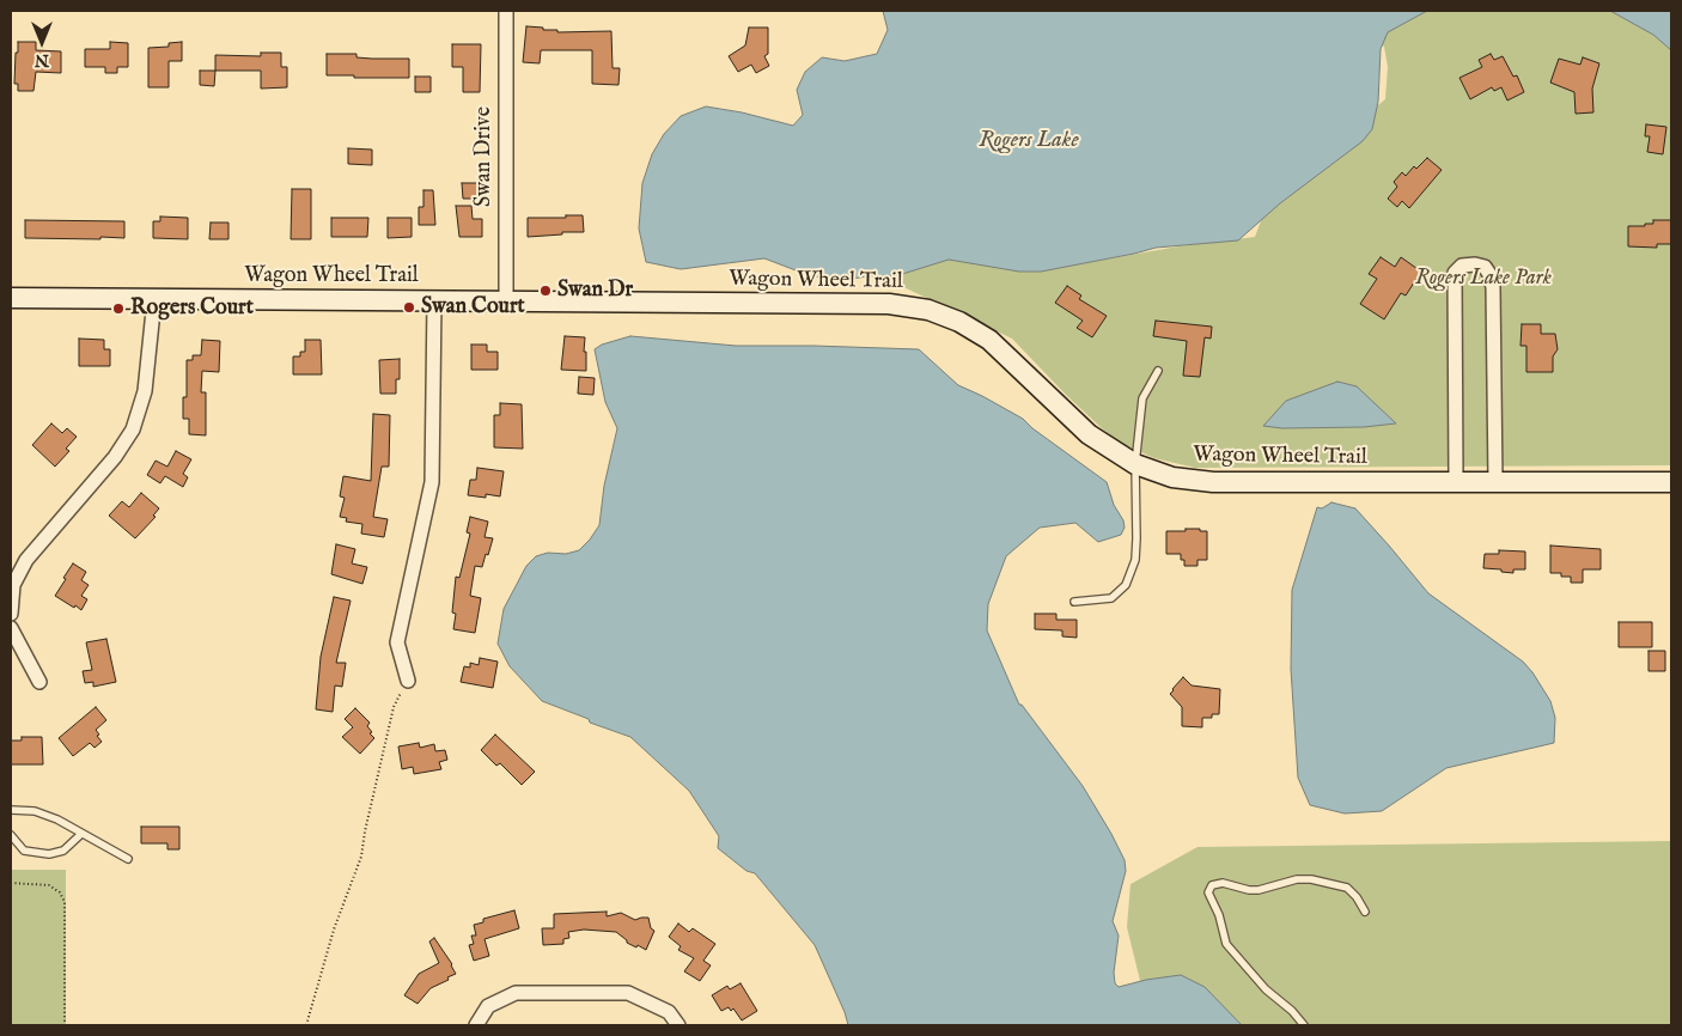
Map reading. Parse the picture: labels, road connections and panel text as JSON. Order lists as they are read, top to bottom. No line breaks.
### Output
{"streets":{"street":["Swan Drive","Wagon Wheel Trail"]},"crossings":[["Swan Drive","Wagon Wheel Trail"]],"water":["Rogers Lake"],"parks":["Rogers Lake Park"],"places":["Swan Dr","Swan Court","Rogers Court"],"north":"bottom"}
